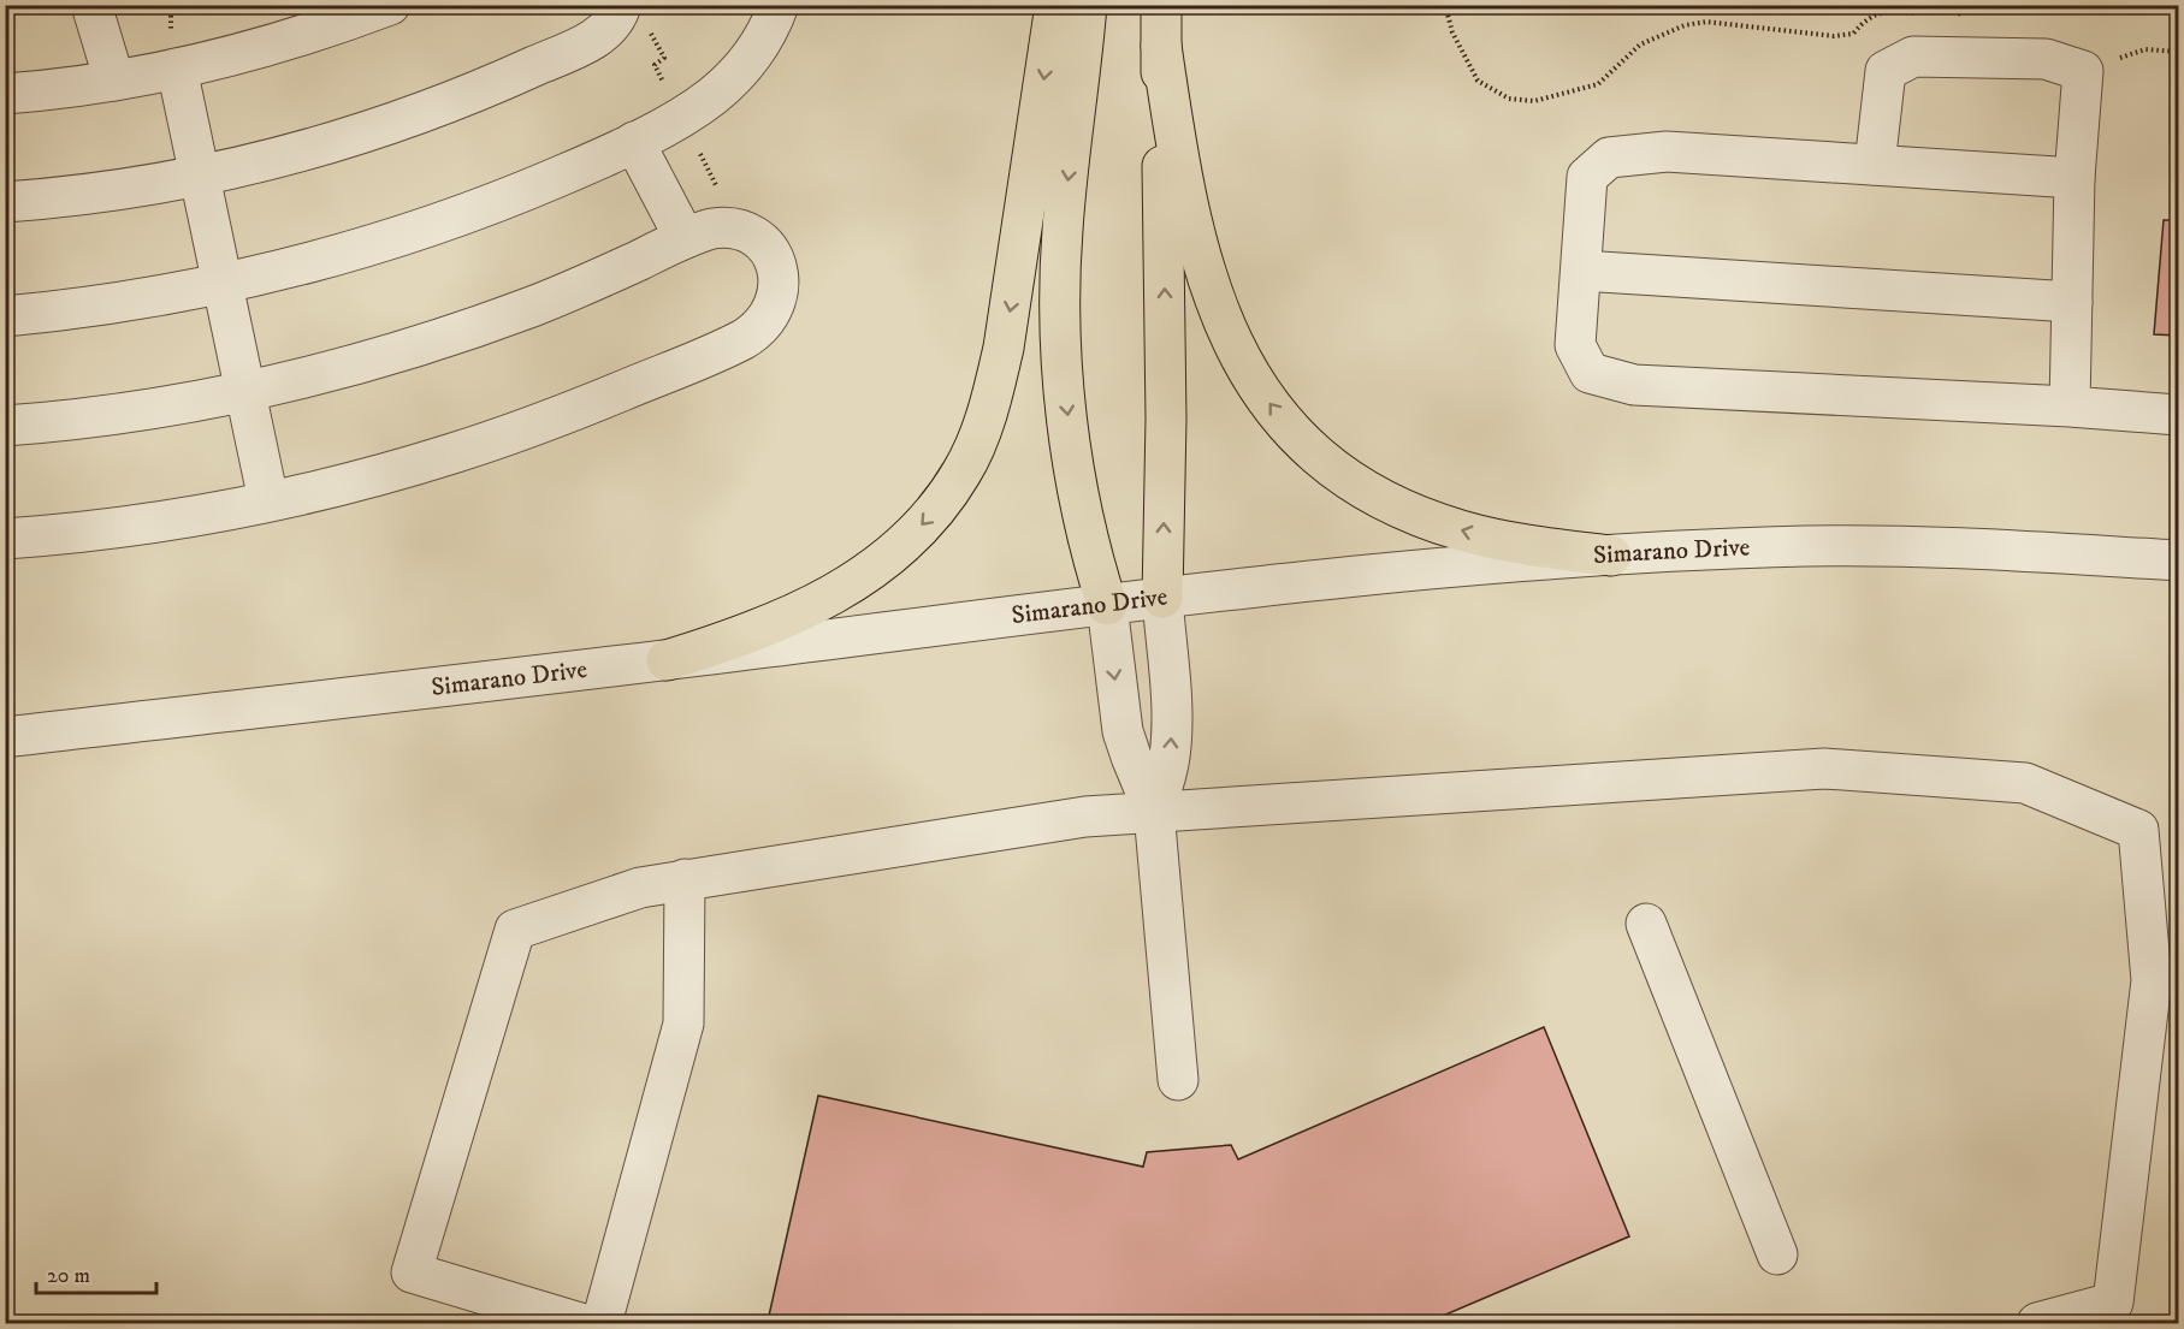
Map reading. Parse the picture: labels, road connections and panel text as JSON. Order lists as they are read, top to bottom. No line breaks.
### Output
{"streets":{"street":["Simarano Drive"]},"scale_bar":"20 m"}
